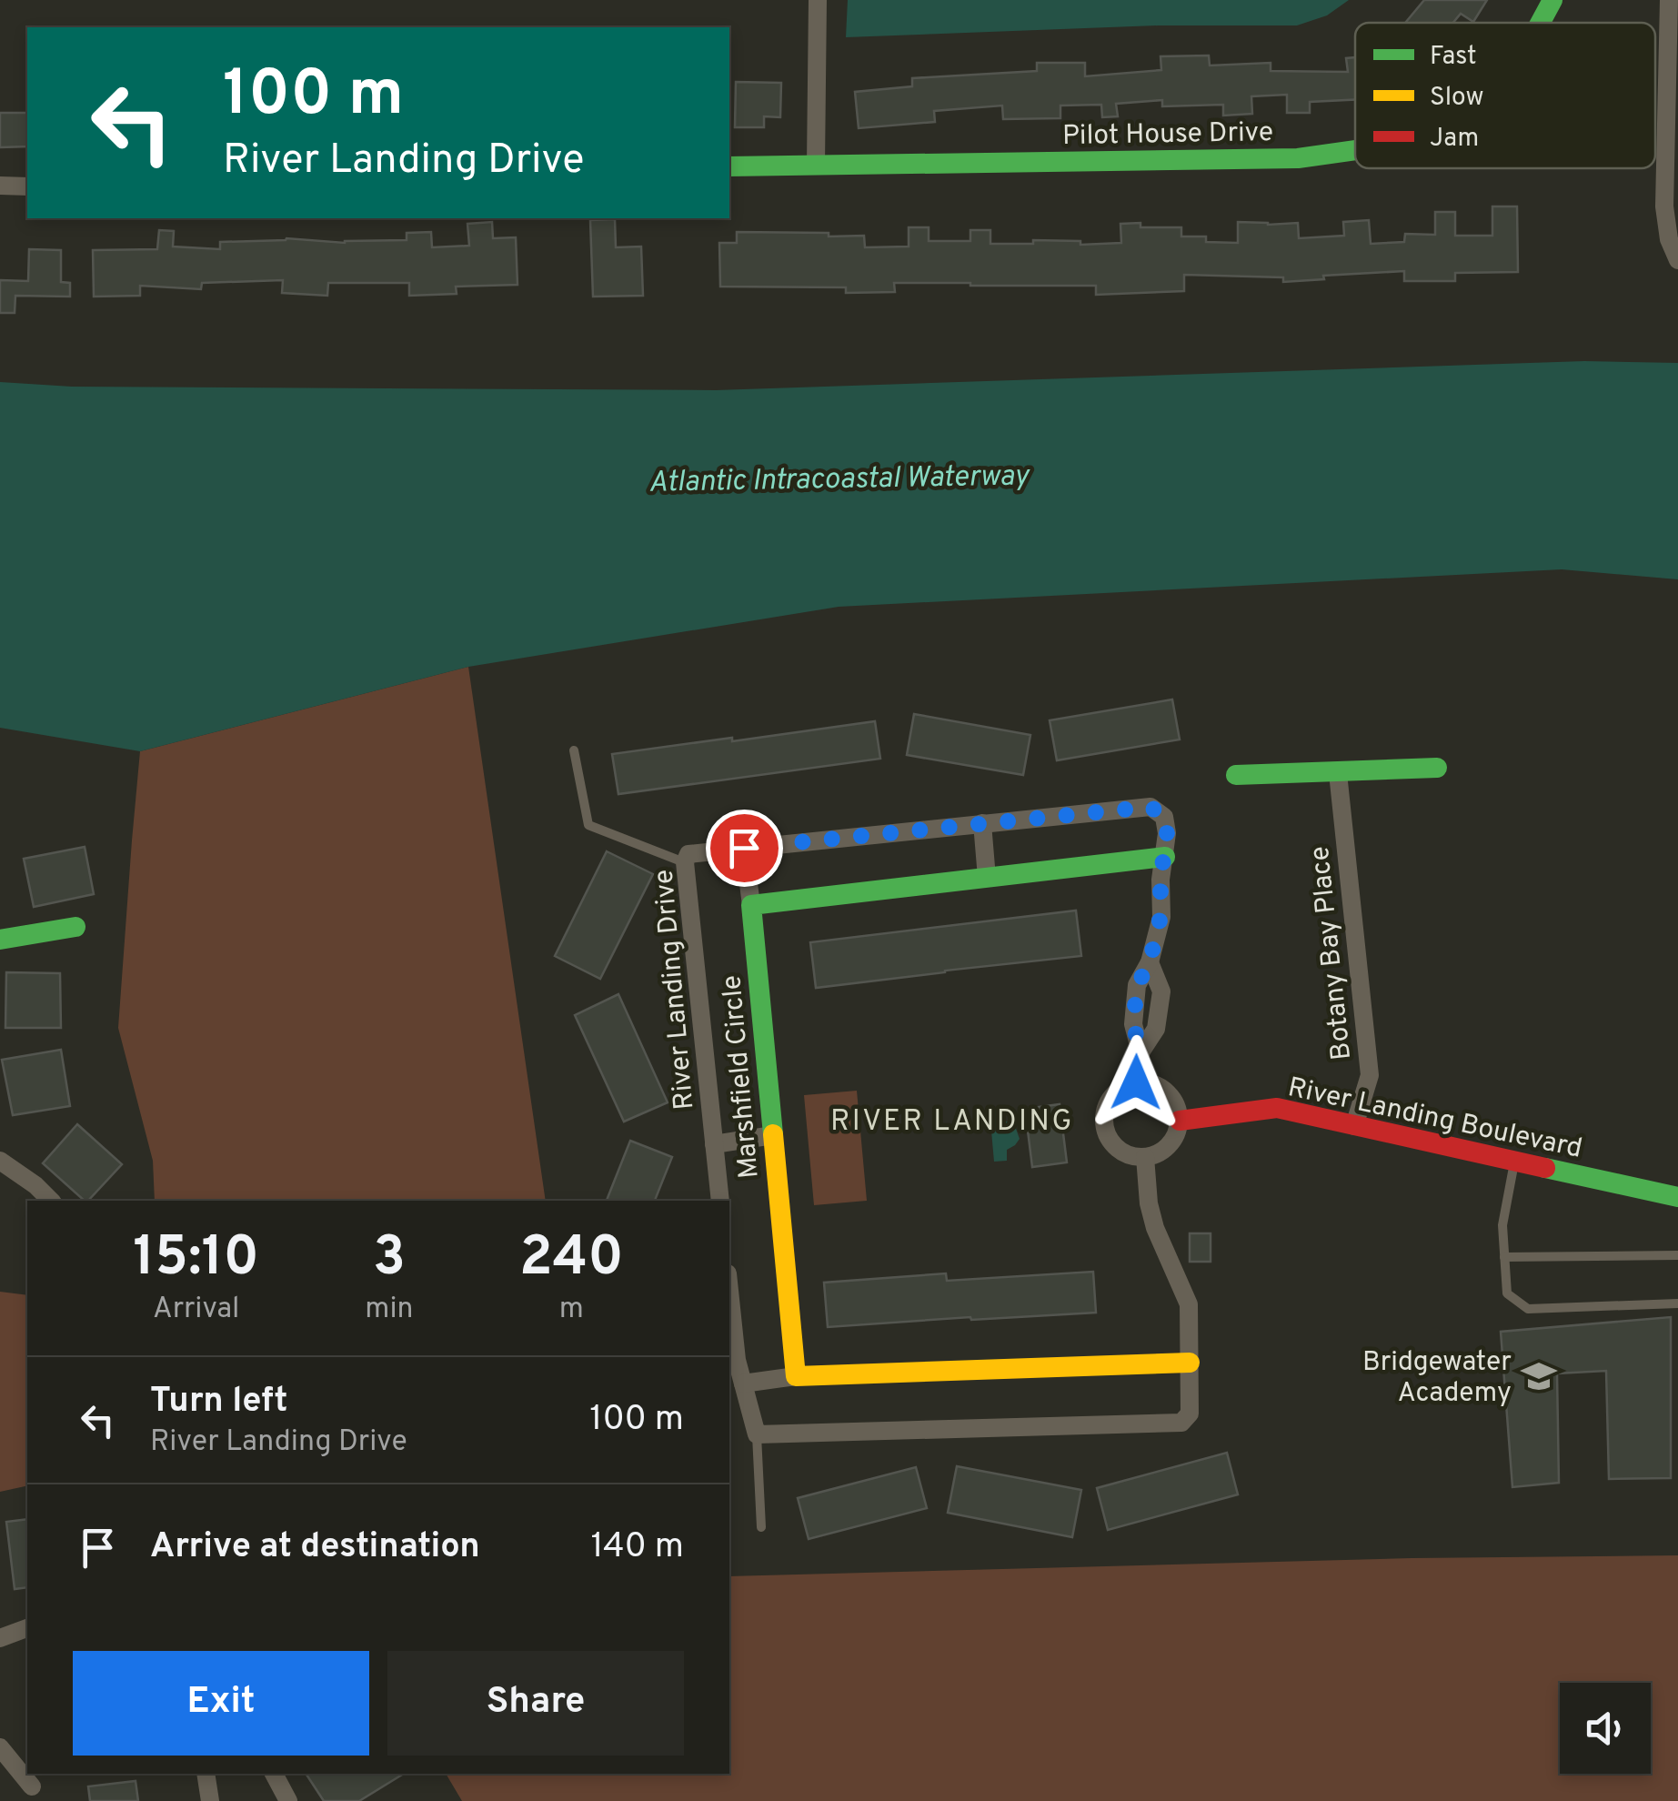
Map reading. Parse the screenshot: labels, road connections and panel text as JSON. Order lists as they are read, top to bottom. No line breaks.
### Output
{"streets":{"street":["Pilot House Drive","Botany Bay Place","River Landing Drive","Marshfield Circle","River Landing Boulevard"]},"crossings":[["Botany Bay Place","River Landing Boulevard"],["River Landing Drive","River Landing Boulevard"]],"districts":["RIVER LANDING"],"water":["Atlantic Intracoastal Waterway"],"places":{"school or university":["Bridgewater Academy"]},"legend":["Fast","Slow","Jam"],"page":{"turn":["100 m","River Landing Drive"],"eta":["15:10","Arrival","3","min","240","m"],"list":[{"name":"Turn left","note":"River Landing Drive","value":"100 m"},{"name":"Arrive at destination","value":"140 m"}],"buttons":["Exit","Share"]}}
